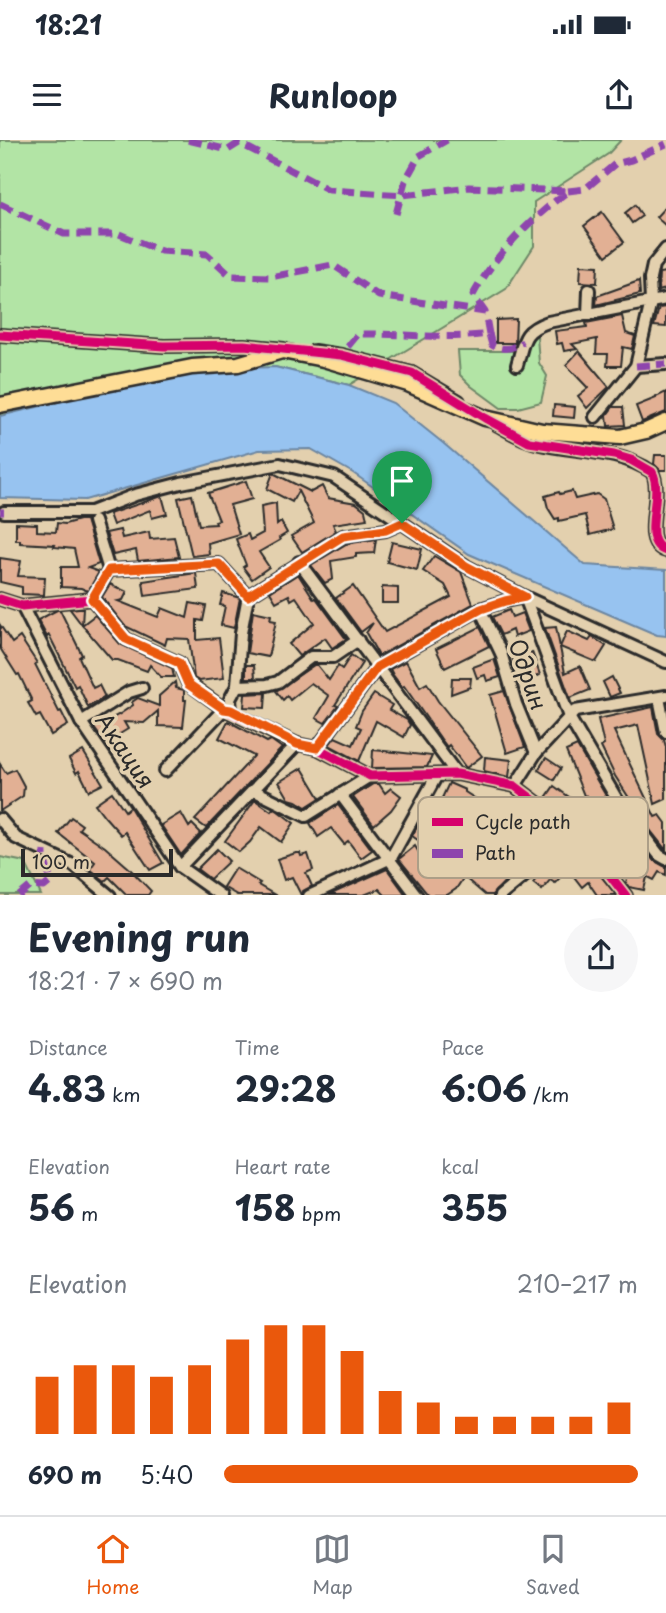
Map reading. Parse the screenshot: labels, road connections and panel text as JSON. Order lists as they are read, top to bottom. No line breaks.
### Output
{"streets":{"street":["Одрин","Акация"]},"legend":["Cycle path","Path"],"scale_bar":"100 m","page":{"status":"18:21","header":"Runloop","scale":"100 m","heading":["Evening run","18:21 · 7 × 690 m"],"stats":[["Distance","4.83 km"],["Time","29:28"],["Pace","6:06 /km"],["Elevation","56 m"],["Heart rate","158 bpm"],["kcal","355"]],"chart":["Elevation","210–217 m"],"list":[{"name":"690 m","note":"5:40"}],"tabs":["Home","Map","Saved"]}}
